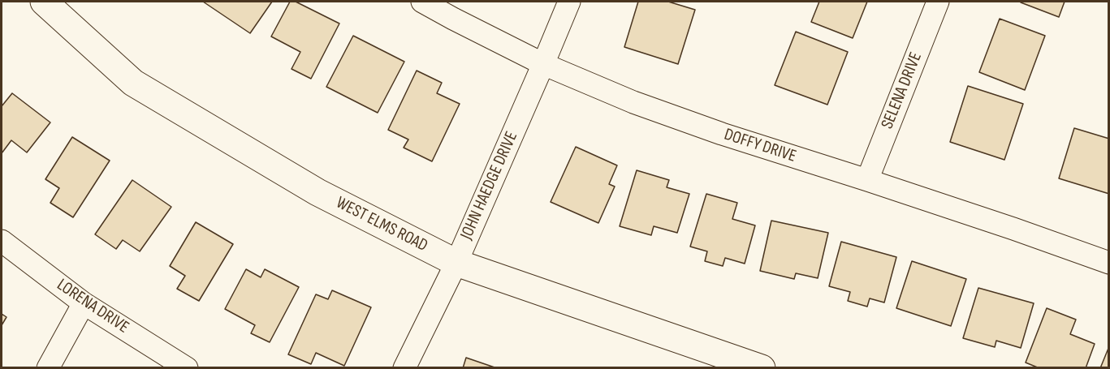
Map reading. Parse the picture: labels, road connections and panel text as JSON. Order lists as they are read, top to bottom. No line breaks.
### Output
{"streets":{"main road":["WEST ELMS ROAD"],"street":["SELENA DRIVE","DOFFY DRIVE","JOHN HAEDGE DRIVE","LORENA DRIVE"]},"crossings":[["SELENA DRIVE","DOFFY DRIVE"],["DOFFY DRIVE","JOHN HAEDGE DRIVE"],["JOHN HAEDGE DRIVE","WEST ELMS ROAD"]]}
